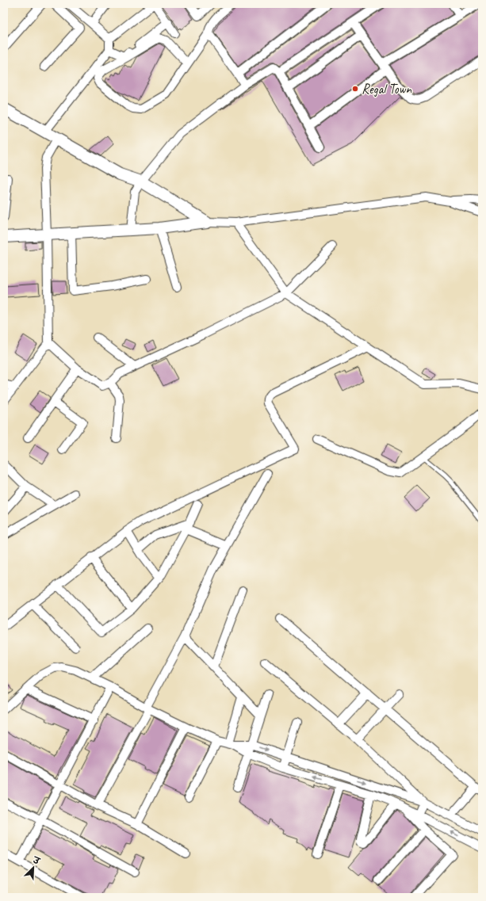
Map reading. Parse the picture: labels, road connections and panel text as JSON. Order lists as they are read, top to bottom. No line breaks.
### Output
{"places":["Regal Town"],"north":"top right"}
